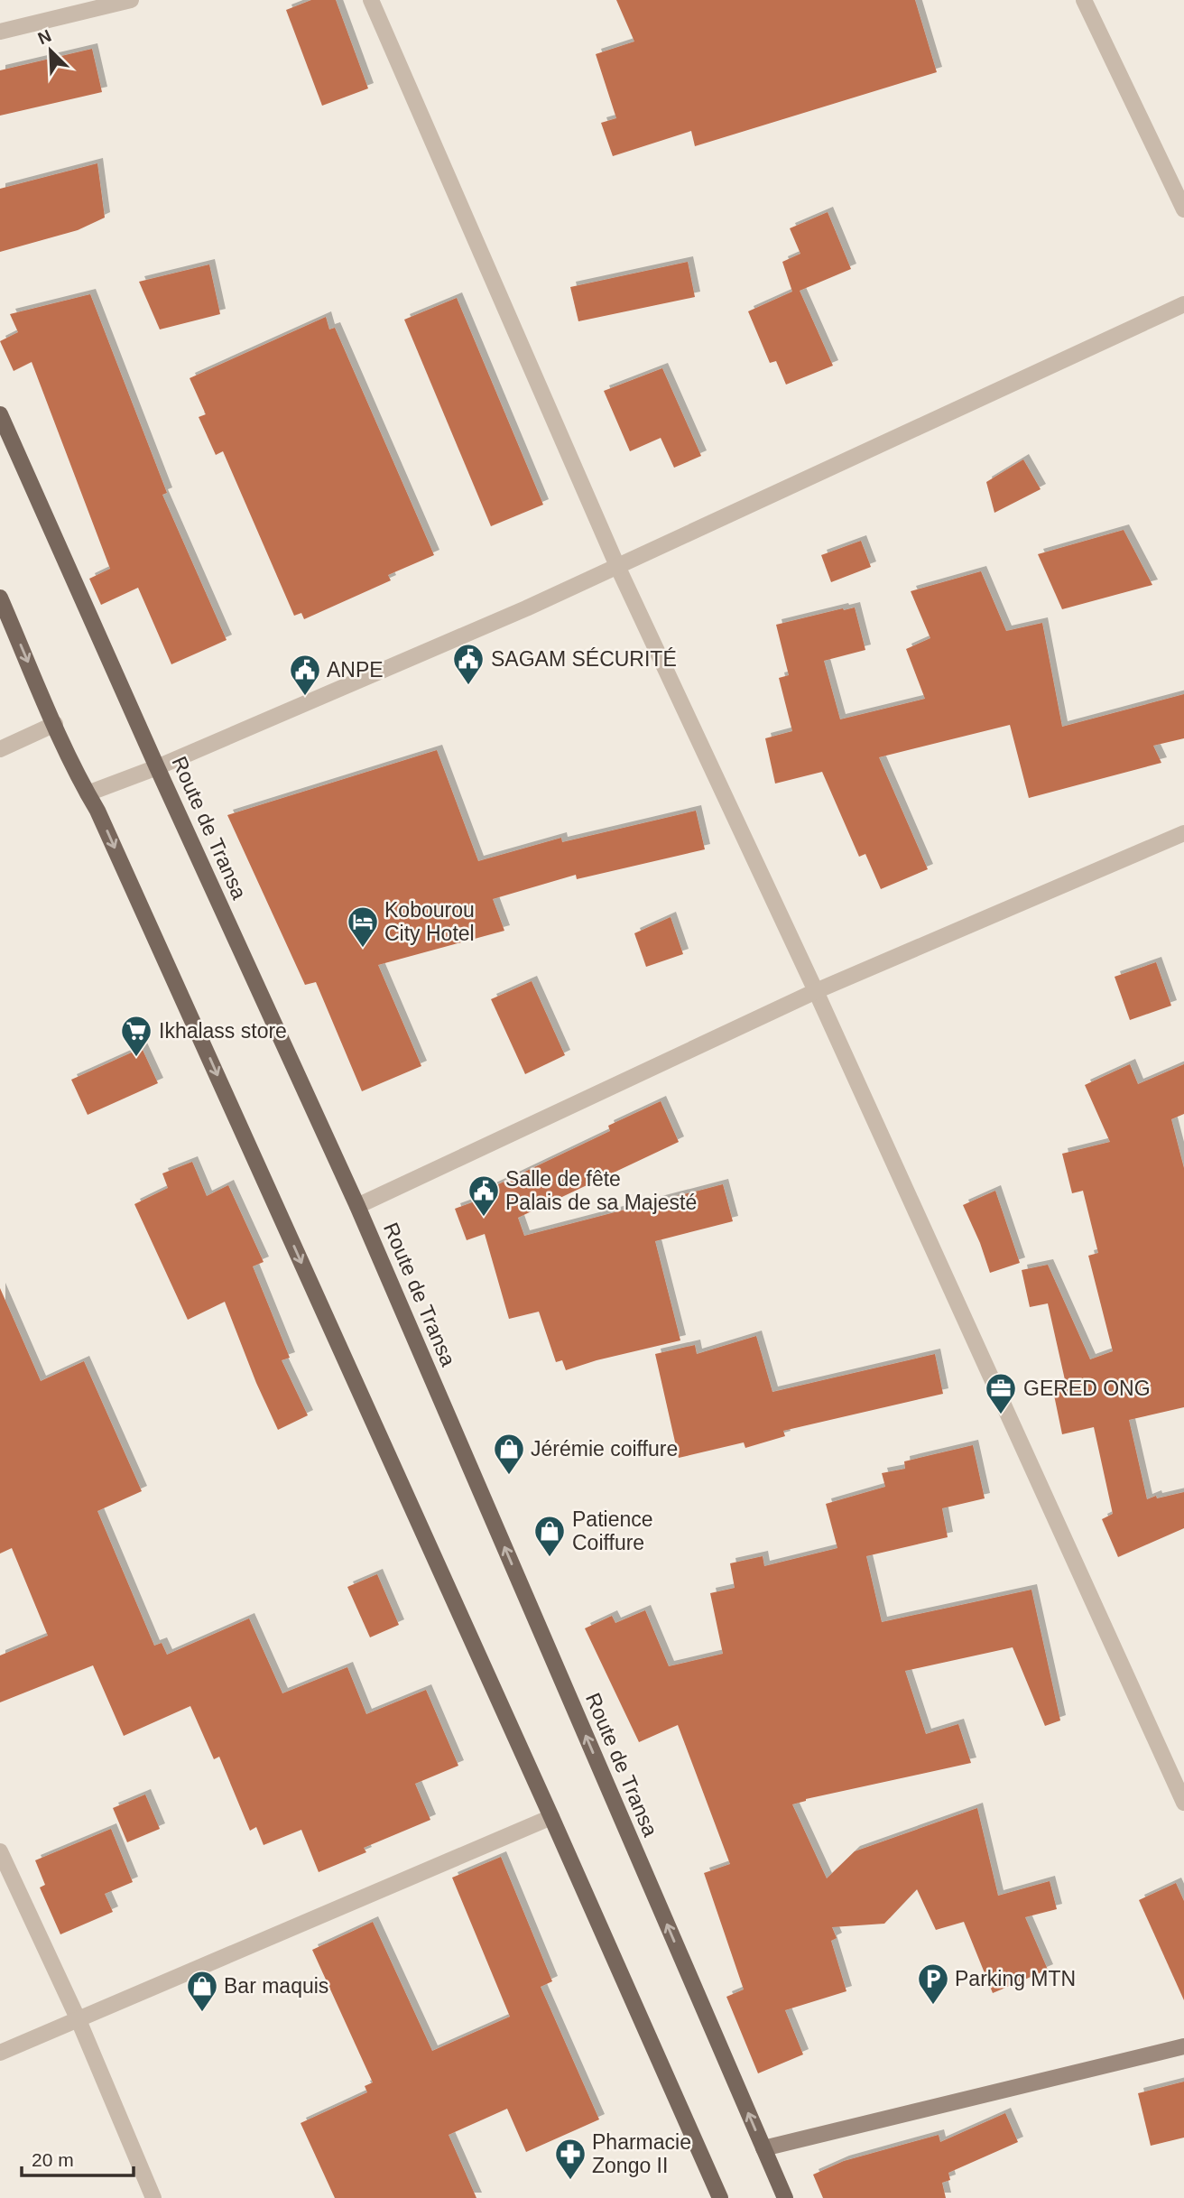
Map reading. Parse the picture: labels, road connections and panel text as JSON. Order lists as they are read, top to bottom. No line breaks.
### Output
{"streets":{"main road":["Route de Transa"]},"places":{"public building":["SAGAM SÉCURITÉ","ANPE","Salle de fête Palais de sa Majesté"],"hotel":["Kobourou City Hotel"],"supermarket":["Ikhalass store"],"office":["GERED ONG"],"shop":["Jérémie coiffure","Patience Coiffure","Bar maquis"],"parking":["Parking MTN"],"pharmacy":["Pharmacie Zongo II"]},"scale_bar":"20 m","north":"top left"}
